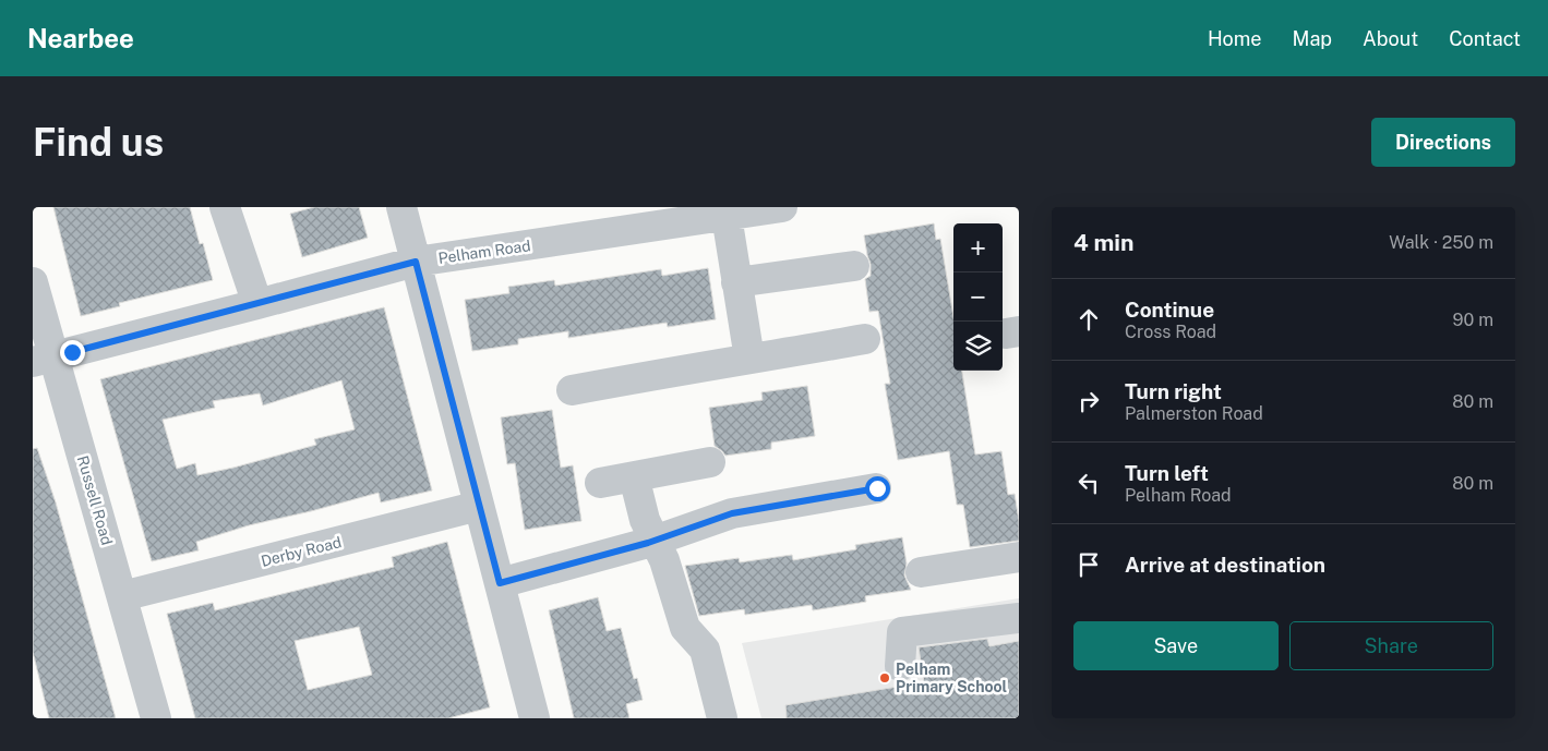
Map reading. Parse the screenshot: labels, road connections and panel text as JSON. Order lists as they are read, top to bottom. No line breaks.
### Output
{"streets":{"street":["Pelham Road","Russell Road","Derby Road"]},"crossings":[["Pelham Road","Russell Road"],["Russell Road","Derby Road"]],"places":["Pelham Primary School"],"page":{"header":"Nearbee","nav":["Home","Map","About","Contact"],"buttons":["Directions",["Save","Share"]],"title":"Find us","heading":["4 min","Walk · 250 m"],"map_buttons":["+","−"],"list":[["Continue","Cross Road","90 m"],["Turn right","Palmerston Road","80 m"],["Turn left","Pelham Road","80 m"],"Arrive at destination"]}}
